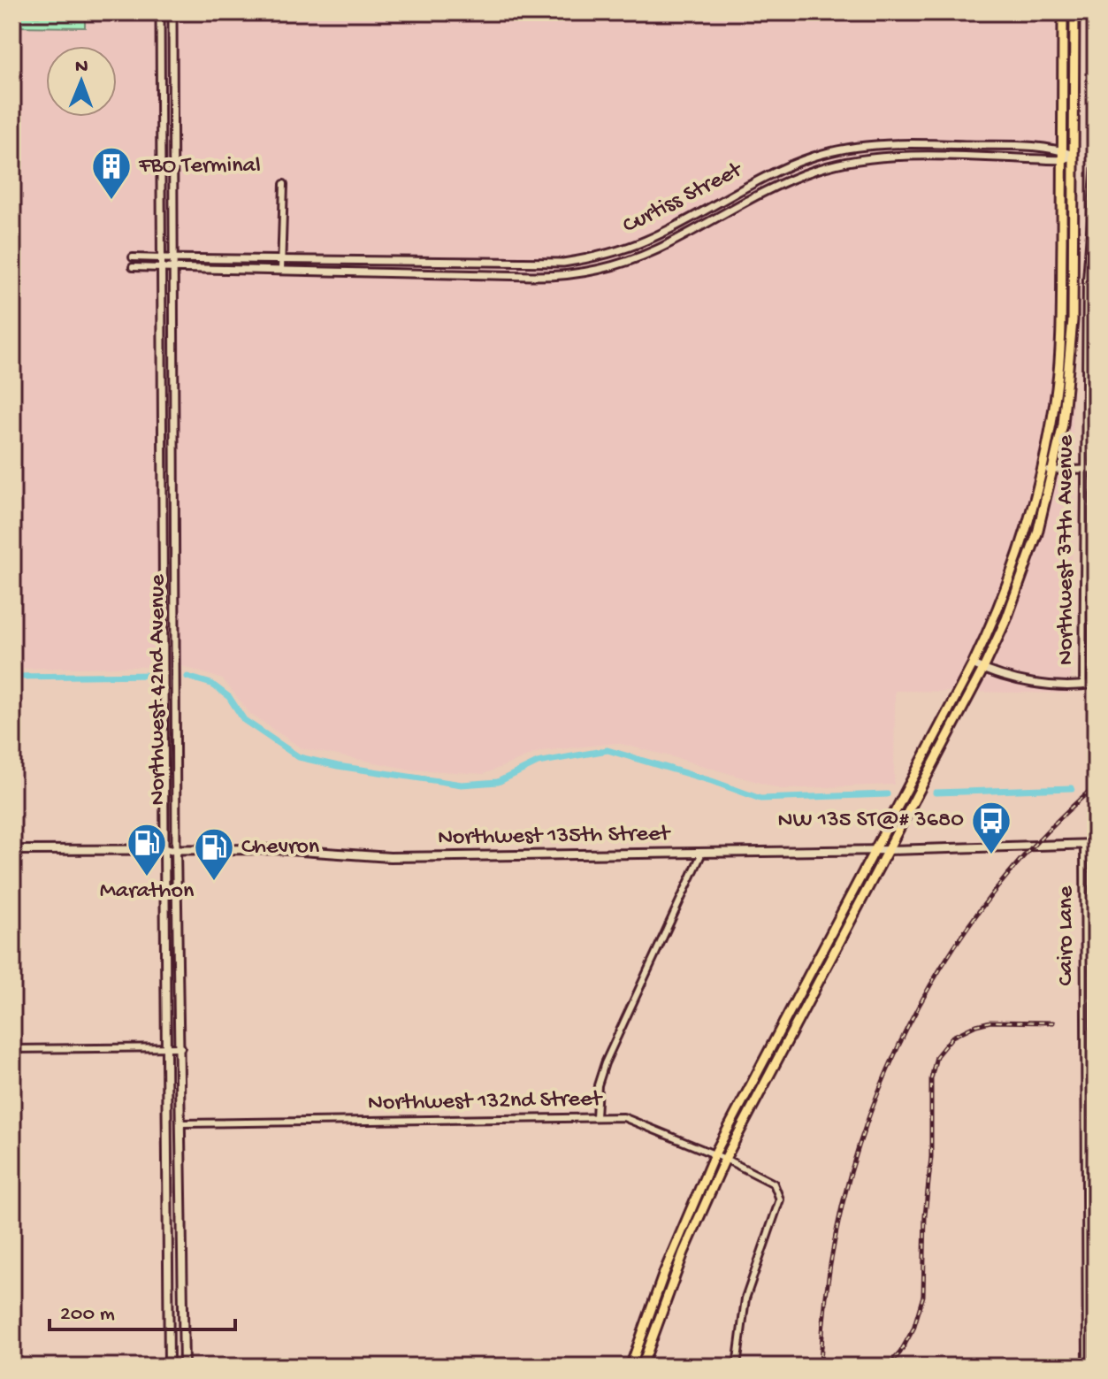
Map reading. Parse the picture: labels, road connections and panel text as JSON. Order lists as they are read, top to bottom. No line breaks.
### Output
{"streets":{"main road":["Northwest 42nd Avenue","Northwest 135th Street"],"street":["Curtiss Street","Northwest 37th Avenue","Cairo Lane","Northwest 132nd Street"]},"crossings":[["Curtiss Street","Northwest 42nd Avenue"],["Northwest 42nd Avenue","Northwest 135th Street"],["Northwest 42nd Avenue","Northwest 132nd Street"],["Northwest 135th Street","Cairo Lane"]],"places":{"building":["FBO Terminal"],"bus stop":["NW 135 ST@# 3680"],"fuel station":["Marathon","Chevron"]},"scale_bar":"200 m","north":"top"}
